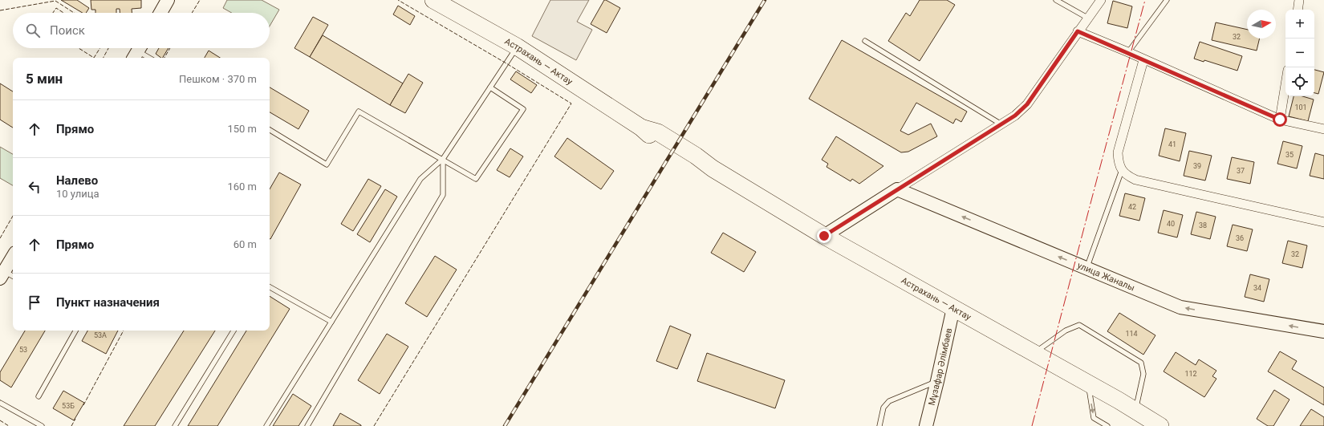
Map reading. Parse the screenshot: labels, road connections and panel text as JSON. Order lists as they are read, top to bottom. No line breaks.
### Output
{"streets":{"highway":["Астрахань — Актау"],"street":["улица Жаналы","Мұзафар Әлімбаев"]},"crossings":[["Астрахань — Актау","Мұзафар Әлімбаев"]],"house_numbers":["32","101","41","35","39","37","42","40","38","36","32","34","114","53А","53","112","53Б"],"north":"right","page":{"map_buttons":["+","−"],"search":"Поиск","heading":["5 мин","Пешком · 370 m"],"list":[["Прямо","150 m"],["Налево","10 улица","160 m"],["Прямо","60 m"],"Пункт назначения"]}}
